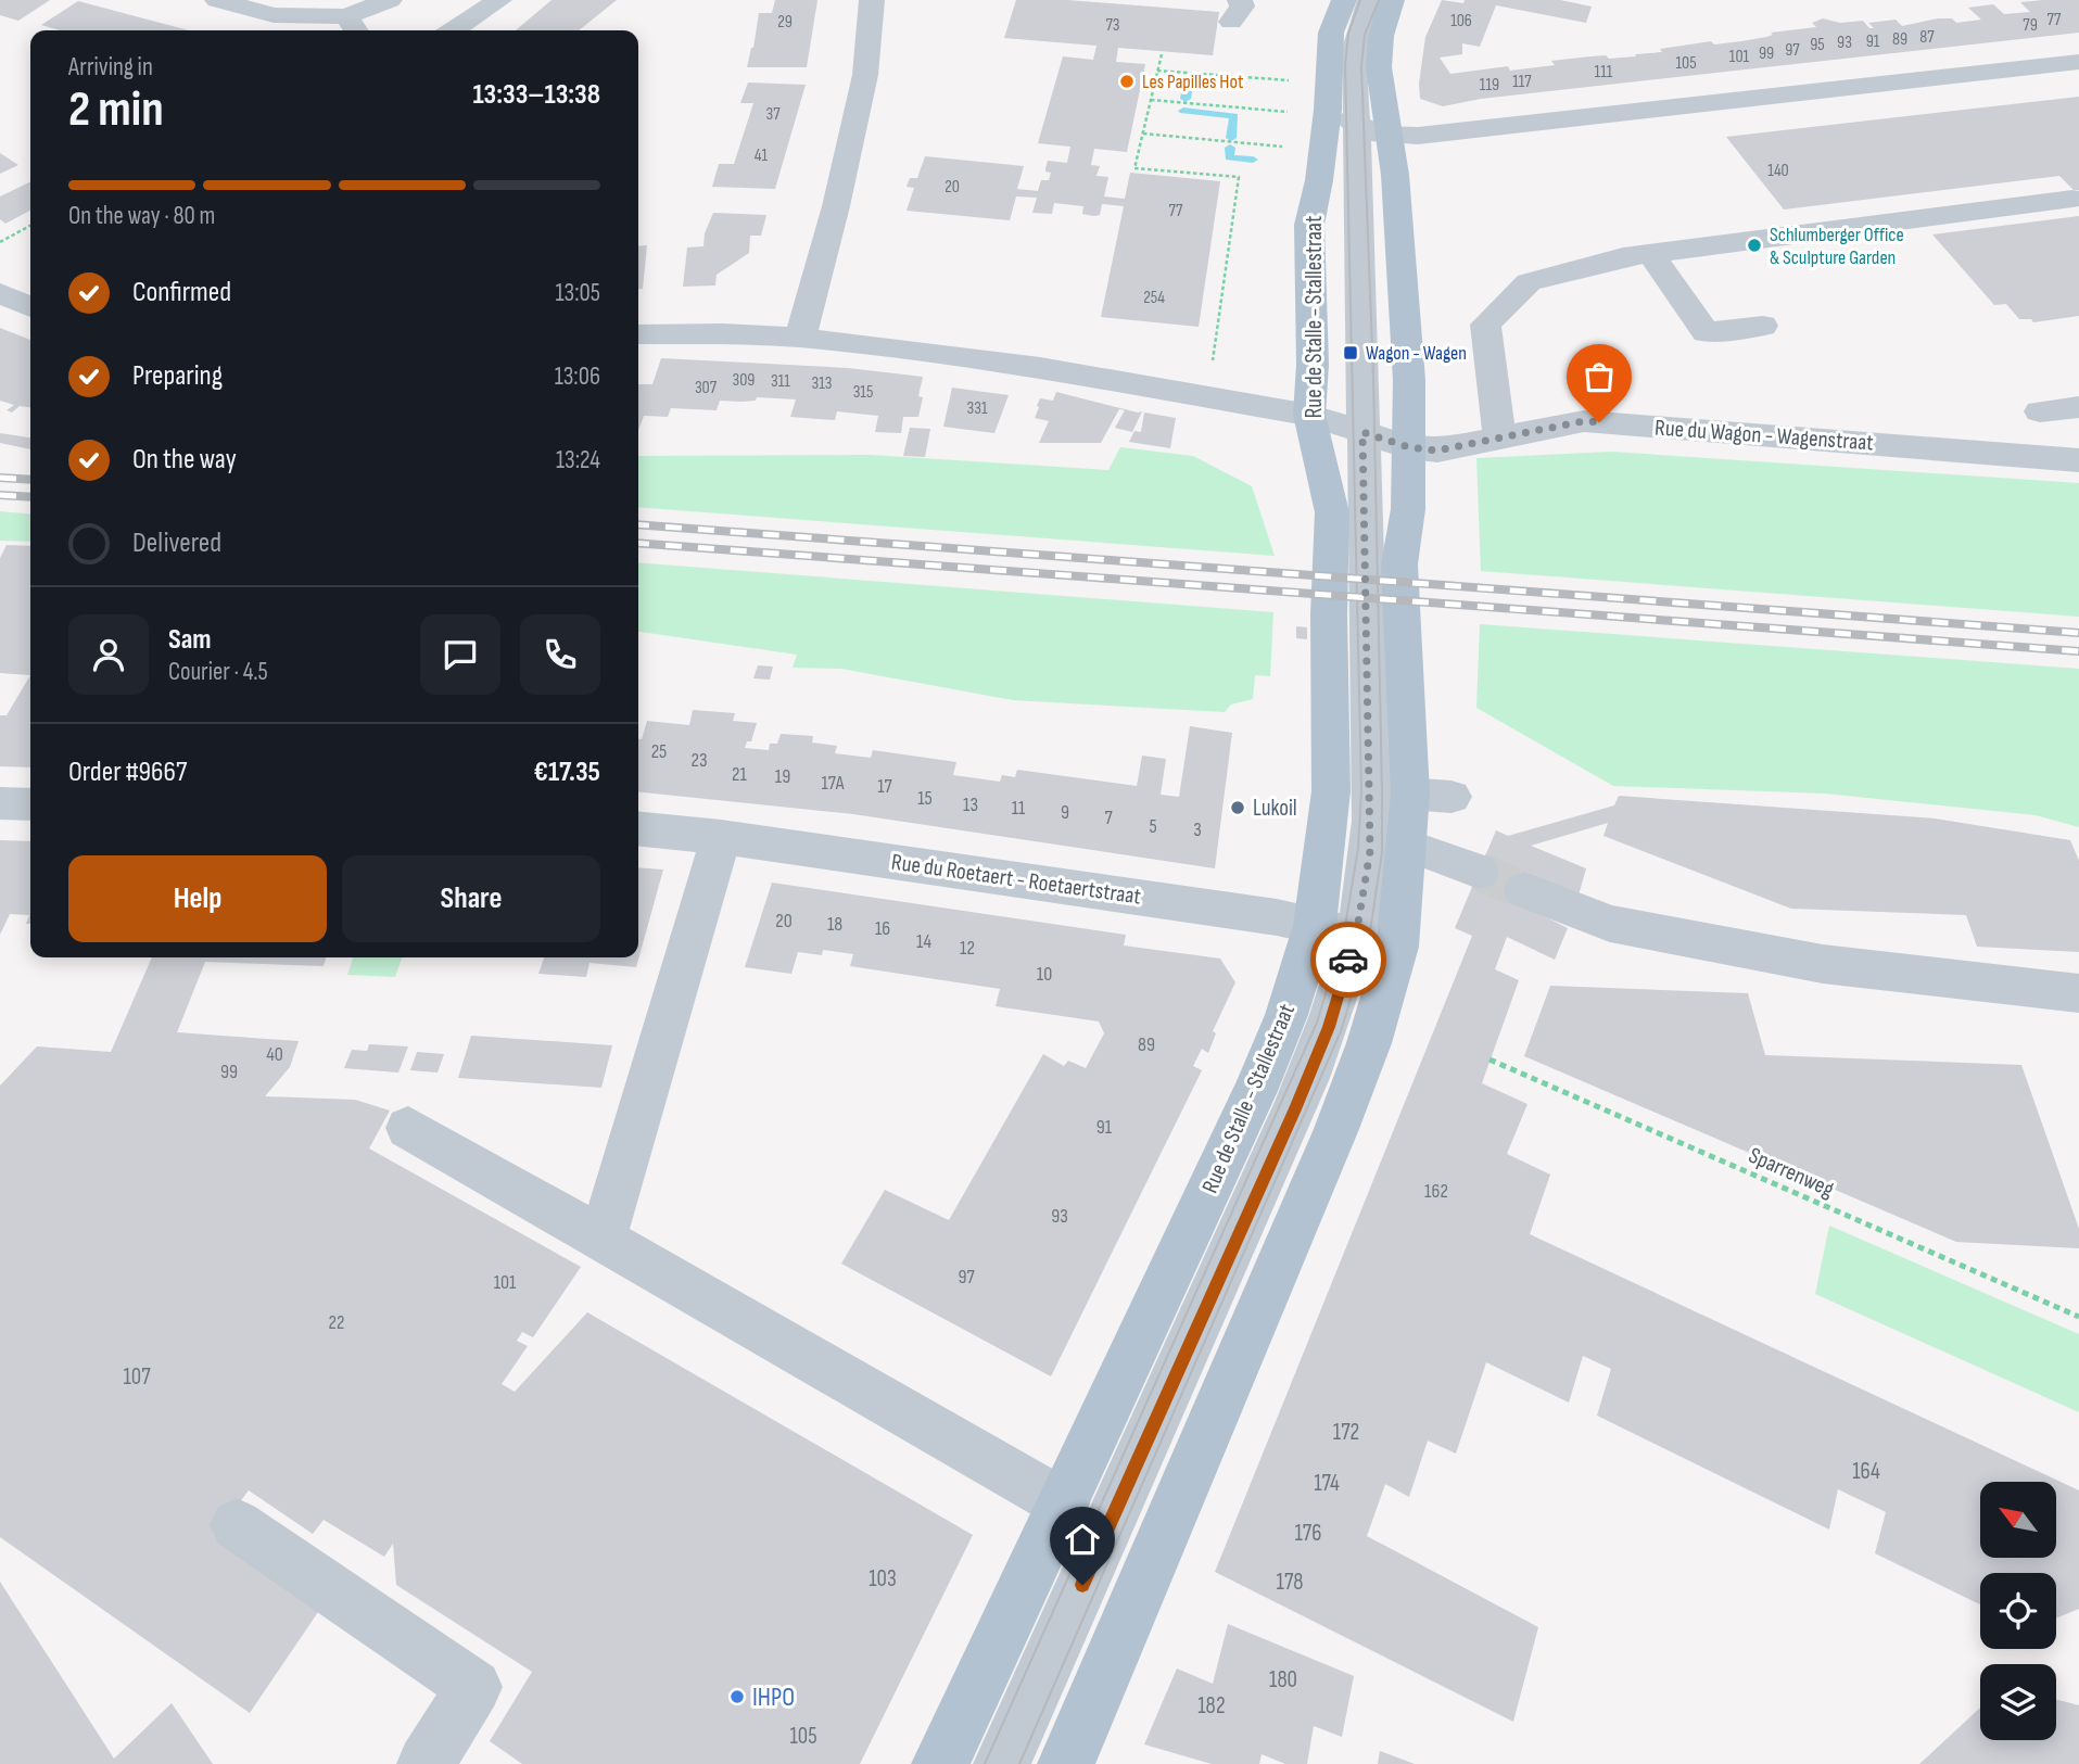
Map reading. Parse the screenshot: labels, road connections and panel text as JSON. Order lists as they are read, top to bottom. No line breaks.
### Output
{"streets":{"main road":["Rue de Stalle - Stallestraat"],"street":["Rue du Wagon - Wagenstraat","Rue du Roetaert - Roetaertstraat"],"path":["Sparrenweg"]},"crossings":[["Rue de Stalle - Stallestraat","Rue du Wagon - Wagenstraat"],["Rue de Stalle - Stallestraat","Rue du Roetaert - Roetaertstraat"]],"places":{"other":["Les Papilles Hot","Schlumberger Office & Sculpture Garden","Lukoil","IHPO"],"transit":["Wagon - Wagen"]},"house_numbers":["77","106","29","73","79","87","89","91","93","95","97","99","101","105","111","117","119","37","41","140","20","77","254","309","311","313","307","315","331","25","23","21","19","17A","17","15","13","11","9","7","5","3","20","18","16","14","12","10","89","40","99","91","162","93","97","101","22","107","172","164","174","176","103","178","180","182","105"],"north":"top left","page":{"heading":["2 min","Arriving in","13:33–13:38"],"panel":["Sam","Courier · 4.5","Order #9667","€17.35"],"bar":"On the way · 80 m","list":[["Confirmed","13:05"],["Preparing","13:06"],["On the way","13:24"],"Delivered"],"buttons":["Help","Share"]}}
